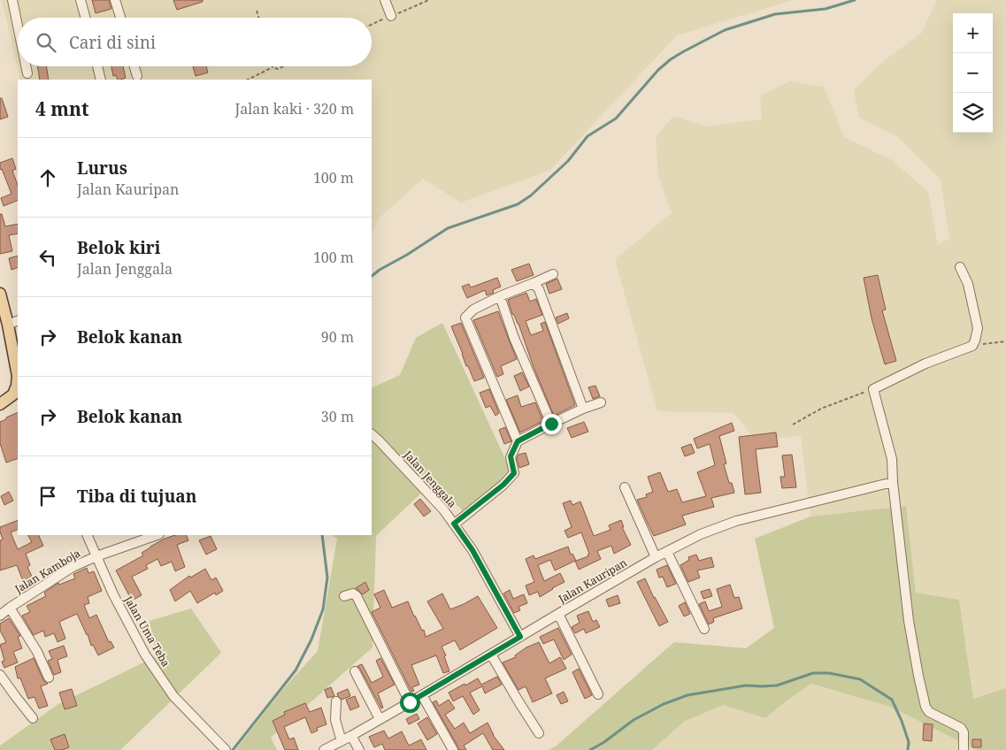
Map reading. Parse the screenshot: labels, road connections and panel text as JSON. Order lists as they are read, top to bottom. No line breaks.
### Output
{"streets":{"street":["Jalan Jenggala","Jalan Kamboja","Jalan Kauripan","Jalan Uma Teba"]},"crossings":[["Jalan Jenggala","Jalan Kauripan"],["Jalan Kamboja","Jalan Uma Teba"]],"page":{"map_buttons":["+","−"],"search":"Cari di sini","heading":["4 mnt","Jalan kaki · 320 m"],"list":[["Lurus","Jalan Kauripan","100 m"],["Belok kiri","Jalan Jenggala","100 m"],["Belok kanan","90 m"],["Belok kanan","30 m"],"Tiba di tujuan"]}}
